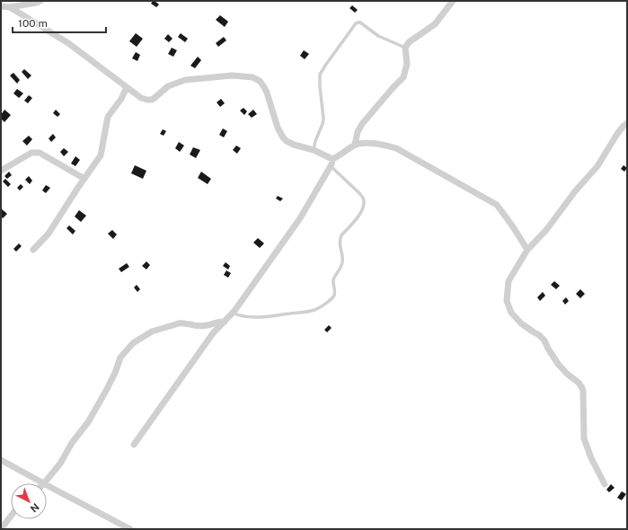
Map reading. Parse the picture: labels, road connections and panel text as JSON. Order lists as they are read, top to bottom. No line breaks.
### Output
{"scale_bar":"100 m","north":"bottom right"}
